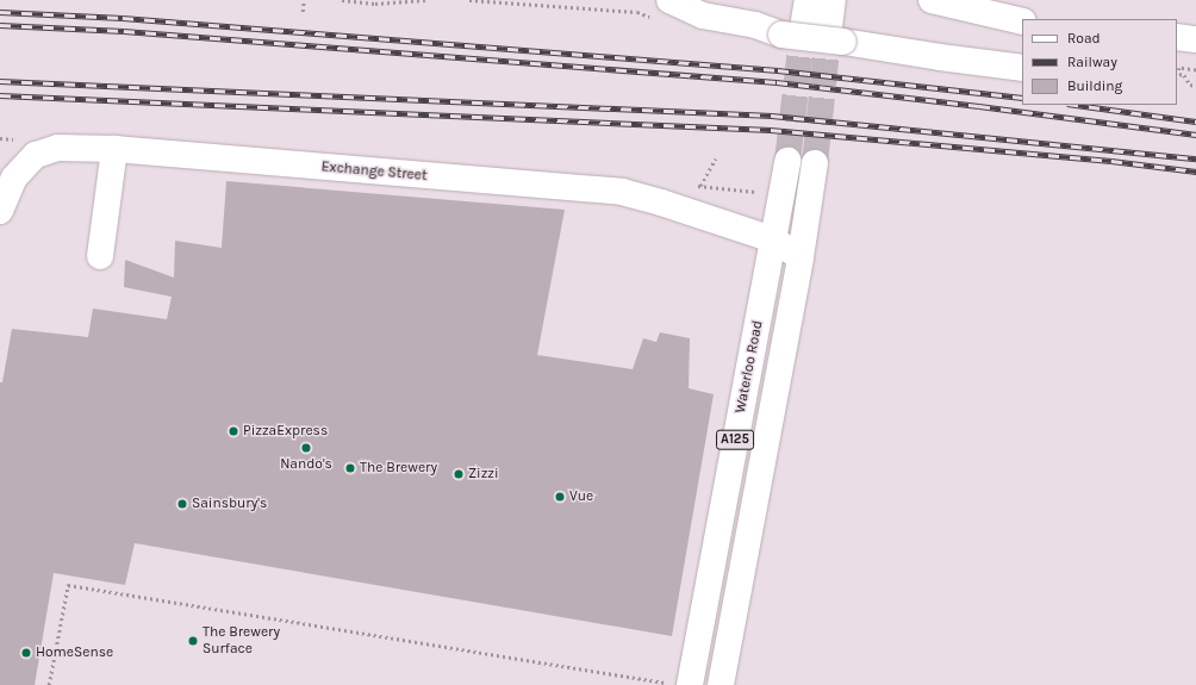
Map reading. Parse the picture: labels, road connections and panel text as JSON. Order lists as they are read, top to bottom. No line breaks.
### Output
{"streets":{"main road":["Exchange Street","Waterloo Road","A125"]},"crossings":[["Exchange Street","Waterloo Road"]],"places":["PizzaExpress","Nando's","The Brewery","Zizzi","Vue","Sainsbury's","The Brewery Surface","HomeSense"],"legend":["Road","Railway","Building"]}
